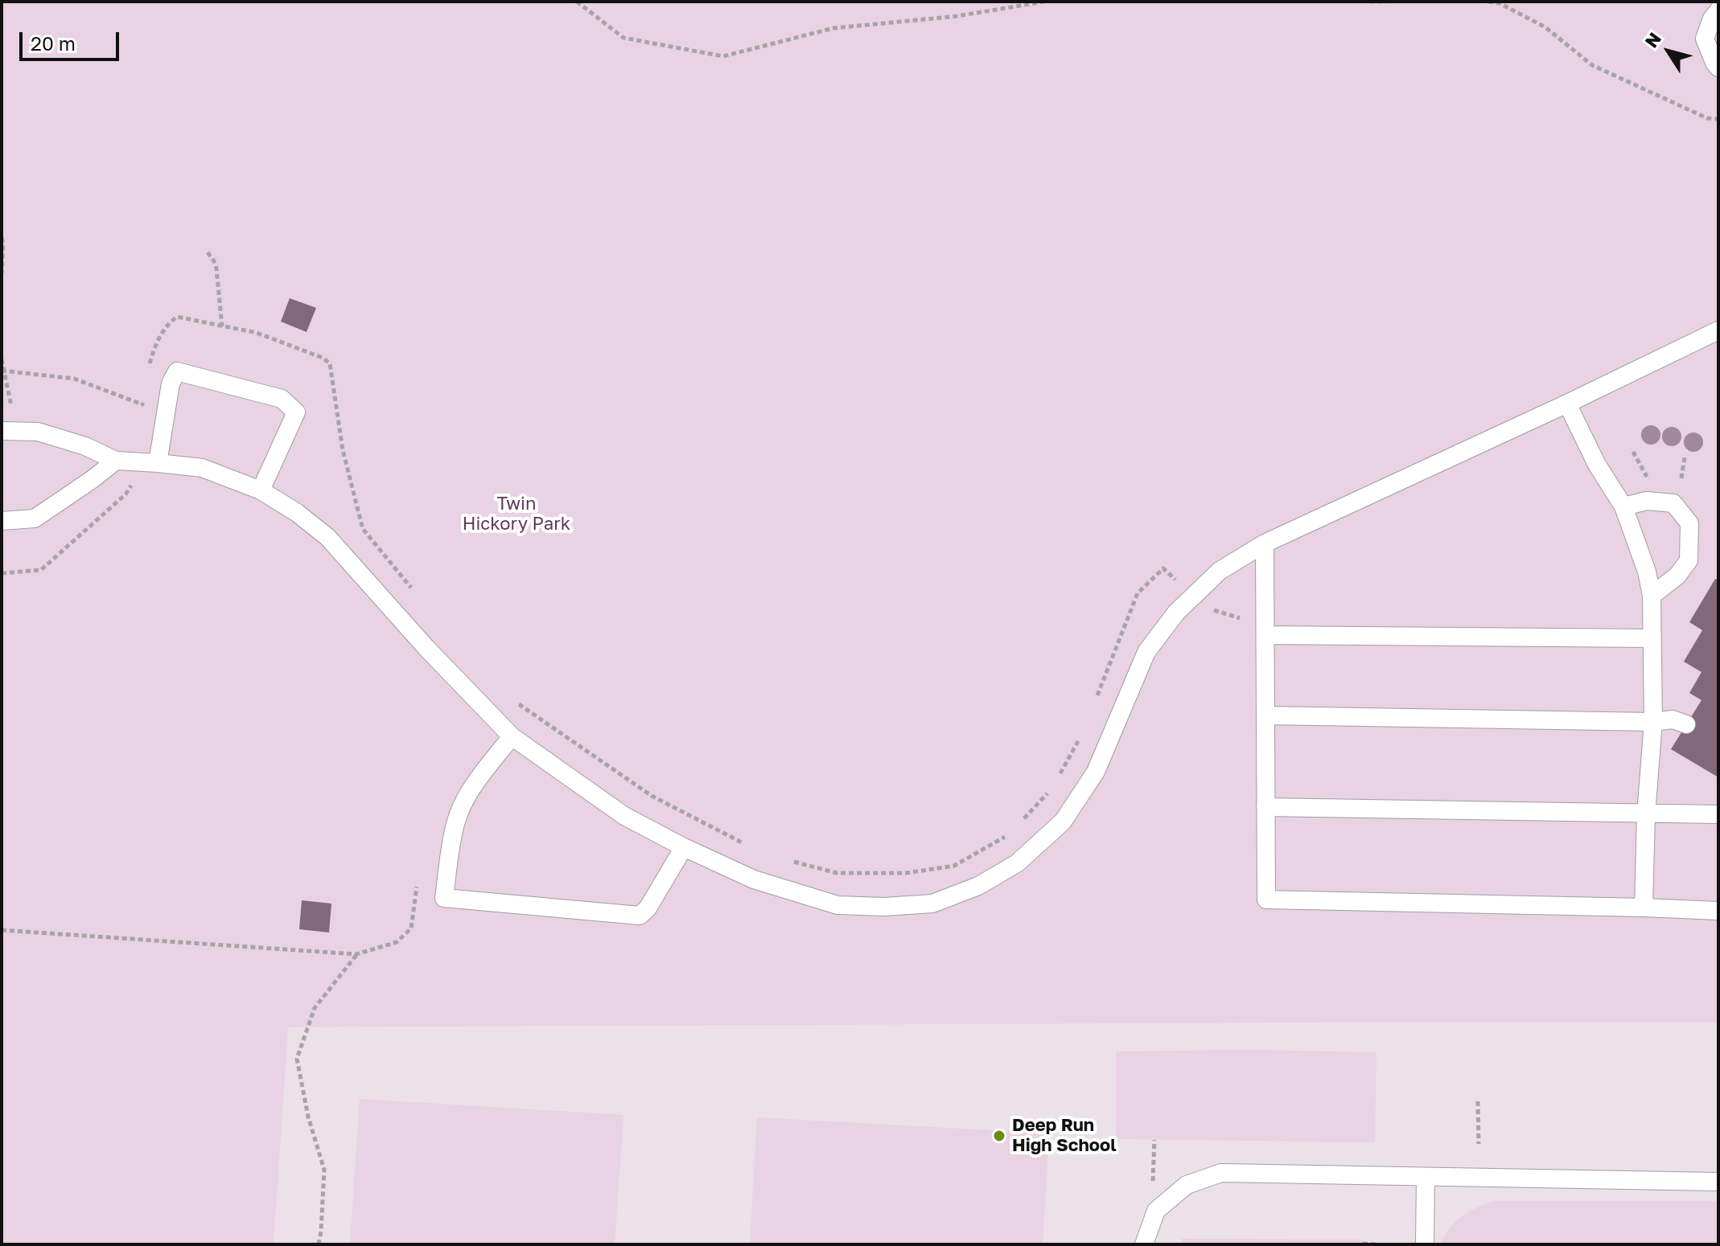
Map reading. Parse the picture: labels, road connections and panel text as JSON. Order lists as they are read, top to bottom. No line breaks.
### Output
{"parks":["Twin Hickory Park"],"places":["Deep Run High School"],"scale_bar":"20 m","north":"top left"}
